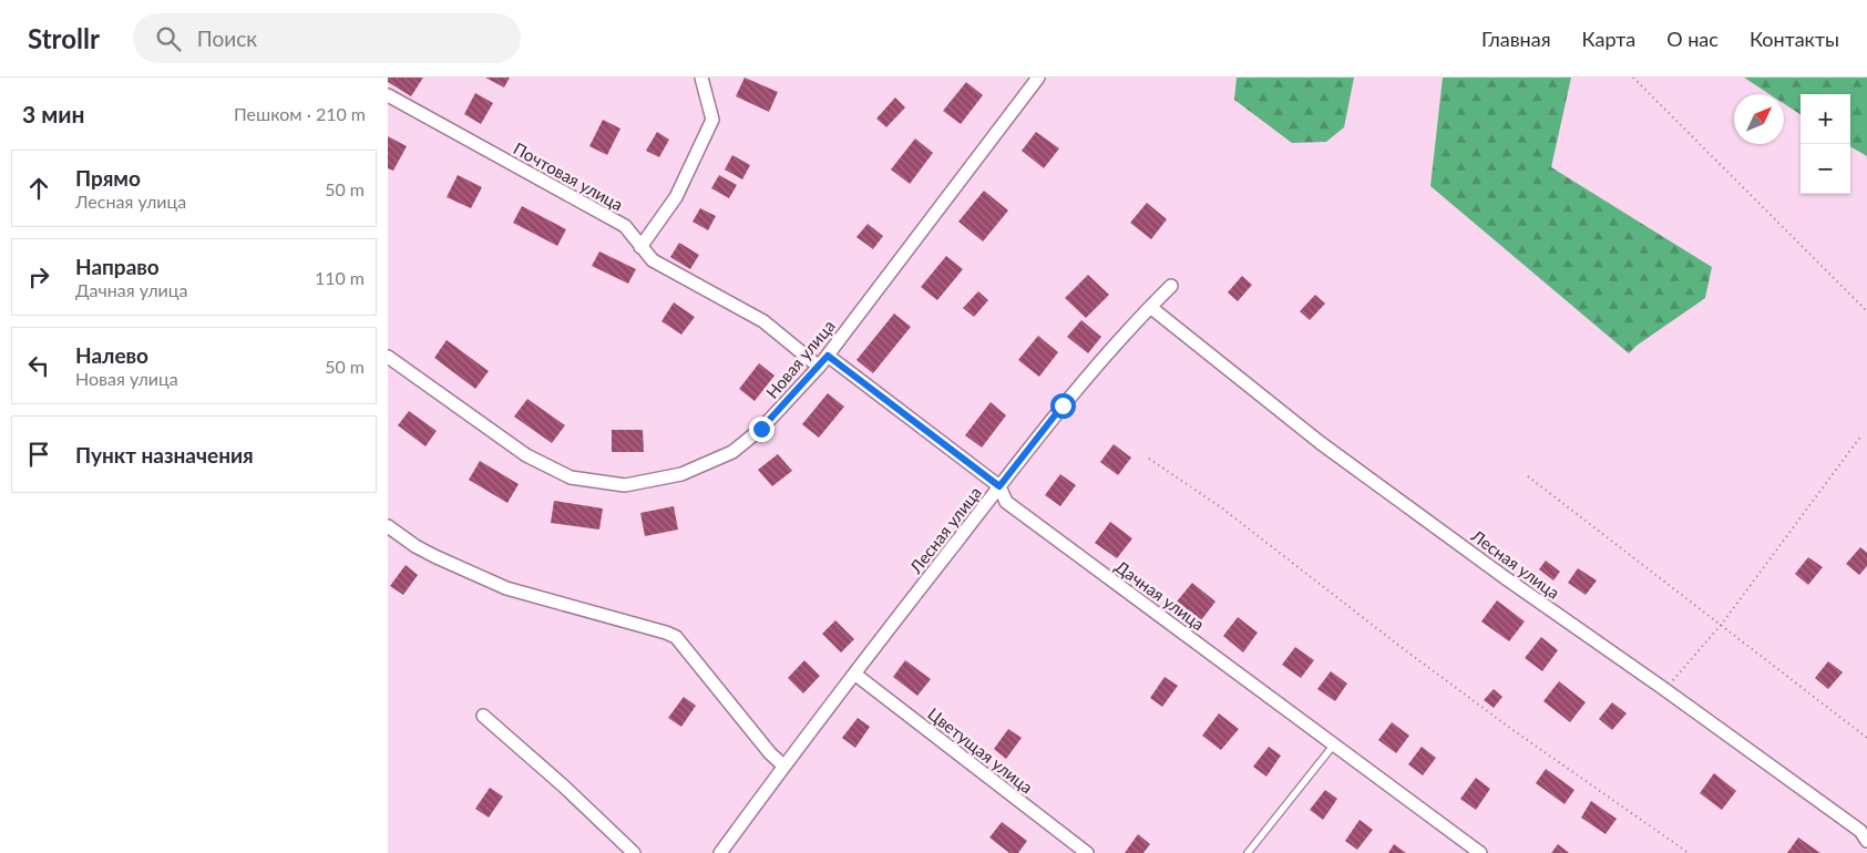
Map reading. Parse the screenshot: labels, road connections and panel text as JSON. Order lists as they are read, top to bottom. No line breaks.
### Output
{"streets":{"street":["Почтовая улица","Новая улица","Лесная улица","Дачная улица","Цветущая улица"]},"crossings":[["Почтовая улица","Новая улица"],["Новая улица","Дачная улица"],["Лесная улица","Дачная улица"],["Лесная улица","Цветущая улица"]],"north":"top right","page":{"header":"Strollr","search":"Поиск","nav":["Главная","Карта","О нас","Контакты"],"heading":["3 мин","Пешком · 210 m"],"map_buttons":["+","−"],"list":[["Прямо","Лесная улица","50 m"],["Направо","Дачная улица","110 m"],["Налево","Новая улица","50 m"],"Пункт назначения"]}}
